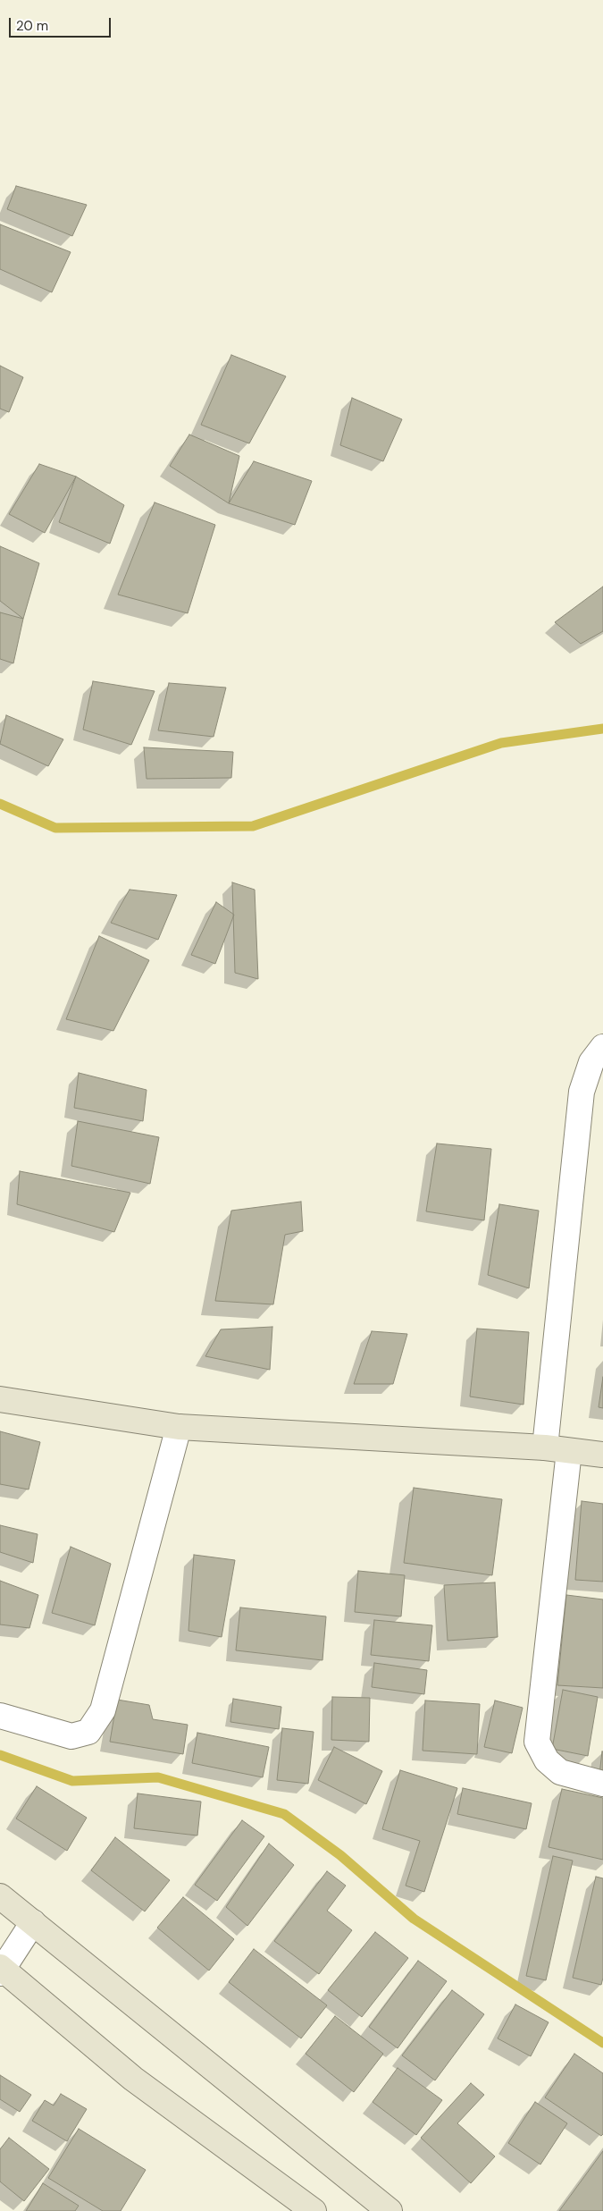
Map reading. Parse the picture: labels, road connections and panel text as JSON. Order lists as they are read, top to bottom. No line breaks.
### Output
{"scale_bar":"20 m"}
